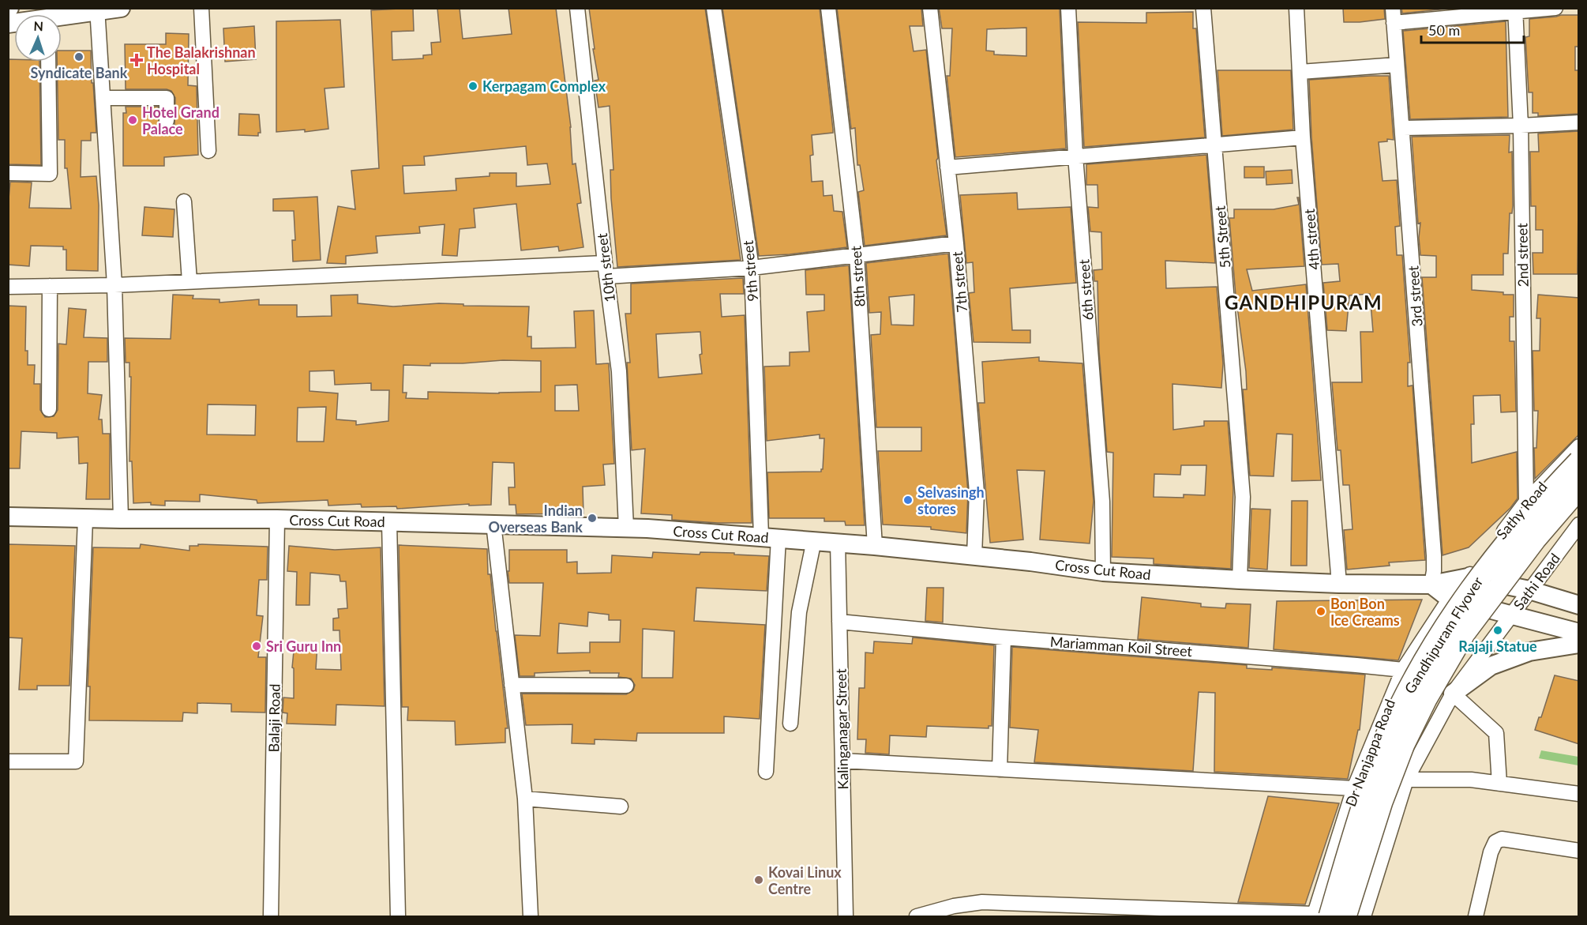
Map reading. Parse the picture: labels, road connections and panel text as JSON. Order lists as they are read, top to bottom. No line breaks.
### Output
{"streets":{"highway":["Gandhipuram Flyover"],"main road":["Cross Cut Road"],"street":["5th Street","4th street","2nd street","10th street","9th street","8th street","7th street","6th street","3rd street","Sathy Road","Sathi Road","Mariamman Koil Street","Balaji Road","Kalinganagar Street","Dr Nanjappa Road"]},"crossings":[["5th Street","Cross Cut Road"],["4th street","Cross Cut Road"],["2nd street","Sathy Road"],["10th street","Cross Cut Road"],["9th street","Cross Cut Road"],["8th street","Cross Cut Road"],["7th street","Cross Cut Road"],["6th street","Cross Cut Road"],["3rd street","Cross Cut Road"],["Sathy Road","Cross Cut Road"],["Sathy Road","Dr Nanjappa Road"],["Cross Cut Road","Balaji Road"],["Cross Cut Road","Kalinganagar Street"],["Cross Cut Road","Dr Nanjappa Road"],["Gandhipuram Flyover","Dr Nanjappa Road"],["Mariamman Koil Street","Kalinganagar Street"],["Mariamman Koil Street","Dr Nanjappa Road"]],"districts":["GANDHIPURAM"],"places":{"other":["Syndicate Bank","Kerpagam Complex","Hotel Grand Palace","Selvasingh stores","Indian Overseas Bank","Bon Bon Ice Creams","Rajaji Statue","Sri Guru Inn","Kovai Linux Centre"],"health":["The Balakrishnan Hospital"]},"scale_bar":"50 m","north":"top"}
